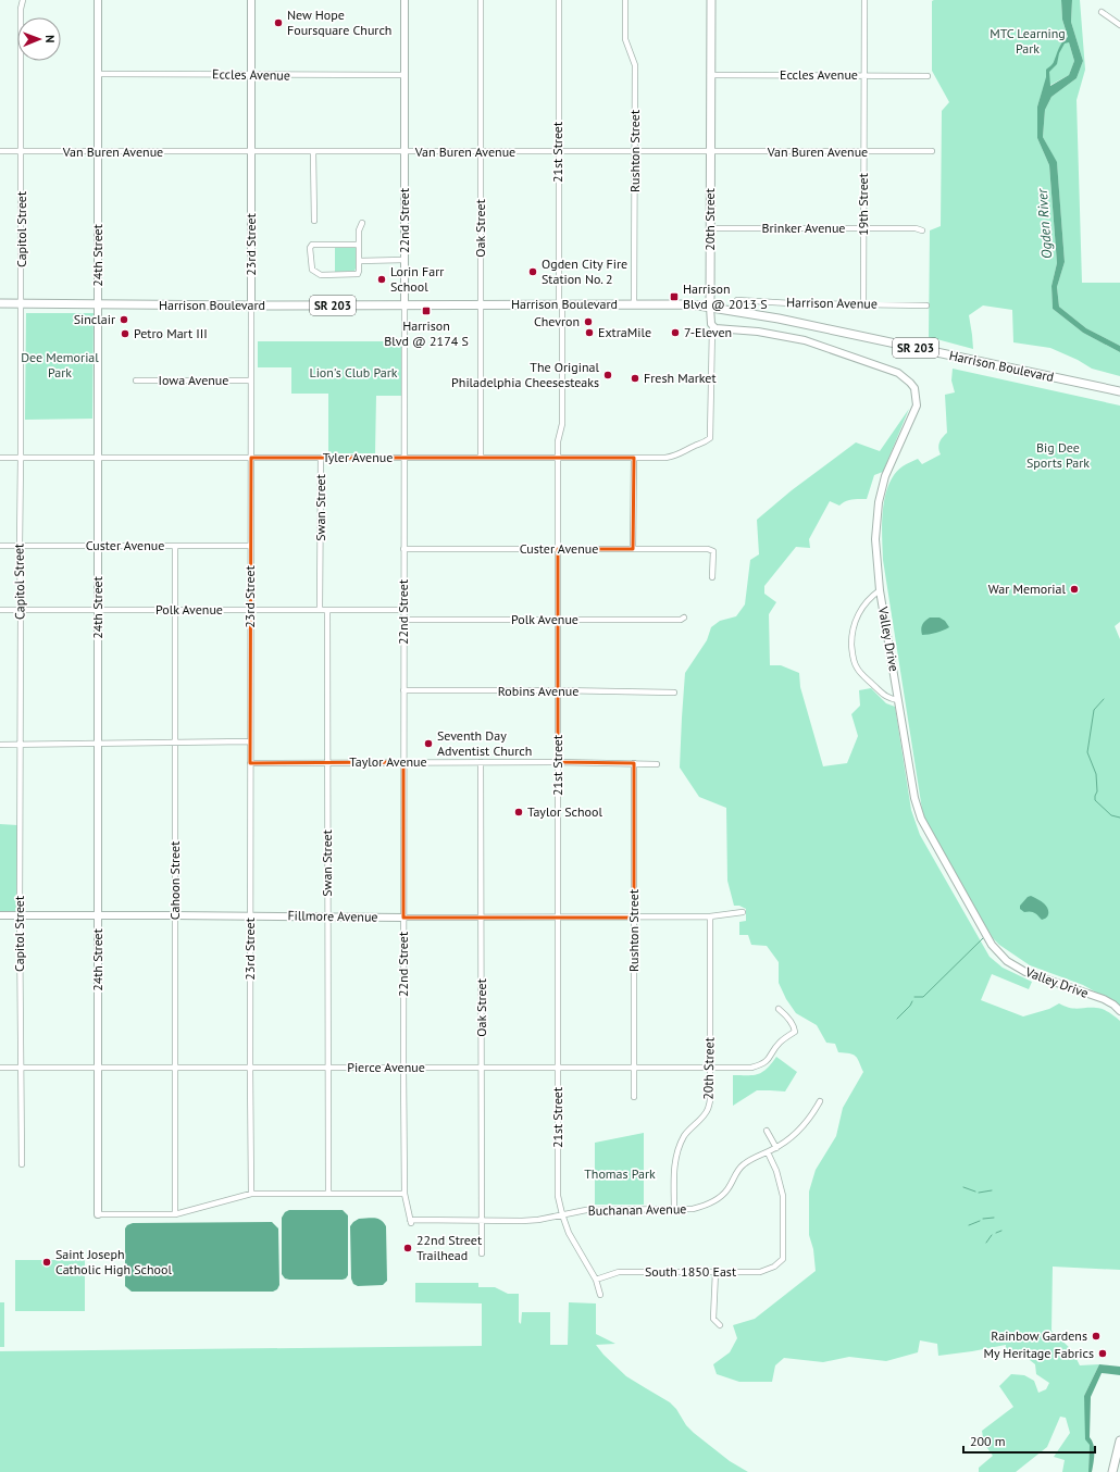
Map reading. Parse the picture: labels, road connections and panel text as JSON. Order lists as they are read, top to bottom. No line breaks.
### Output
{"streets":{"main road":["20th Street","Harrison Boulevard","SR 203"],"street":["Eccles Avenue","Rushton Street","Van Buren Avenue","21st Street","19th Street","22nd Street","Oak Street","Brinker Avenue","Capitol Street","23rd Street","24th Street","Harrison Avenue","Iowa Avenue","Tyler Avenue","Swan Street","Custer Avenue","Polk Avenue","Valley Drive","Robins Avenue","Taylor Avenue","Cahoon Street","Fillmore Avenue","Pierce Avenue","Buchanan Avenue","South 1850 East"]},"crossings":[["Eccles Avenue","19th Street"],["Eccles Avenue","20th Street"],["Eccles Avenue","22nd Street"],["Eccles Avenue","23rd Street"],["Eccles Avenue","24th Street"],["Rushton Street","Van Buren Avenue"],["Rushton Street","Harrison Boulevard"],["Rushton Street","Taylor Avenue"],["Rushton Street","Fillmore Avenue"],["Rushton Street","Pierce Avenue"],["Van Buren Avenue","21st Street"],["Van Buren Avenue","19th Street"],["Van Buren Avenue","20th Street"],["Van Buren Avenue","22nd Street"],["Van Buren Avenue","Oak Street"],["Van Buren Avenue","Capitol Street"],["Van Buren Avenue","23rd Street"],["Van Buren Avenue","24th Street"],["21st Street","Harrison Boulevard"],["21st Street","Tyler Avenue"],["21st Street","Custer Avenue"],["21st Street","Polk Avenue"],["21st Street","Robins Avenue"],["21st Street","Taylor Avenue"],["21st Street","Fillmore Avenue"],["21st Street","Pierce Avenue"],["21st Street","Buchanan Avenue"],["21st Street","South 1850 East"],["19th Street","Brinker Avenue"],["19th Street","Harrison Avenue"],["20th Street","Brinker Avenue"],["20th Street","Harrison Boulevard"],["20th Street","Tyler Avenue"],["20th Street","Valley Drive"],["20th Street","Fillmore Avenue"],["20th Street","Pierce Avenue"],["20th Street","Buchanan Avenue"],["22nd Street","Harrison Boulevard"],["22nd Street","Tyler Avenue"],["22nd Street","Custer Avenue"],["22nd Street","Polk Avenue"],["22nd Street","Robins Avenue"],["22nd Street","Taylor Avenue"],["22nd Street","Fillmore Avenue"],["22nd Street","Pierce Avenue"],["22nd Street","Buchanan Avenue"],["Oak Street","Harrison Boulevard"],["Oak Street","Tyler Avenue"],["Oak Street","Taylor Avenue"],["Oak Street","Fillmore Avenue"],["Oak Street","Pierce Avenue"],["Oak Street","Buchanan Avenue"],["Capitol Street","Harrison Boulevard"],["Capitol Street","Tyler Avenue"],["Capitol Street","Custer Avenue"],["Capitol Street","Polk Avenue"],["Capitol Street","Fillmore Avenue"],["Capitol Street","Pierce Avenue"],["23rd Street","Harrison Boulevard"],["23rd Street","Iowa Avenue"],["23rd Street","Tyler Avenue"],["23rd Street","Custer Avenue"],["23rd Street","Polk Avenue"],["23rd Street","Taylor Avenue"],["23rd Street","Fillmore Avenue"],["23rd Street","Pierce Avenue"],["24th Street","Harrison Boulevard"],["24th Street","Tyler Avenue"],["24th Street","Custer Avenue"],["24th Street","Polk Avenue"],["24th Street","Fillmore Avenue"],["24th Street","Pierce Avenue"],["Tyler Avenue","Swan Street"],["Swan Street","Polk Avenue"],["Swan Street","Taylor Avenue"],["Swan Street","Fillmore Avenue"],["Swan Street","Pierce Avenue"],["Custer Avenue","Cahoon Street"],["Polk Avenue","Cahoon Street"],["Cahoon Street","Fillmore Avenue"],["Cahoon Street","Pierce Avenue"],["Buchanan Avenue","South 1850 East"]],"water":["Ogden River"],"parks":["MTC Learning Park","Dee Memorial Park","Lion's Club Park","Big Dee Sports Park","Thomas Park"],"places":{"other":["New Hope Foursquare Church","Ogden City Fire Station No. 2","Lorin Farr School","Sinclair","Chevron","ExtraMile","7-Eleven","Petro Mart III","The Original Philadelphia Cheesesteaks","Fresh Market","War Memorial","Seventh Day Adventist Church","Taylor School","22nd Street Trailhead","Saint Joseph Catholic High School","Rainbow Gardens","My Heritage Fabrics"],"transit":["Harrison Blvd @ 2013 S","Harrison Blvd @ 2174 S"]},"scale_bar":"200 m","north":"right"}
